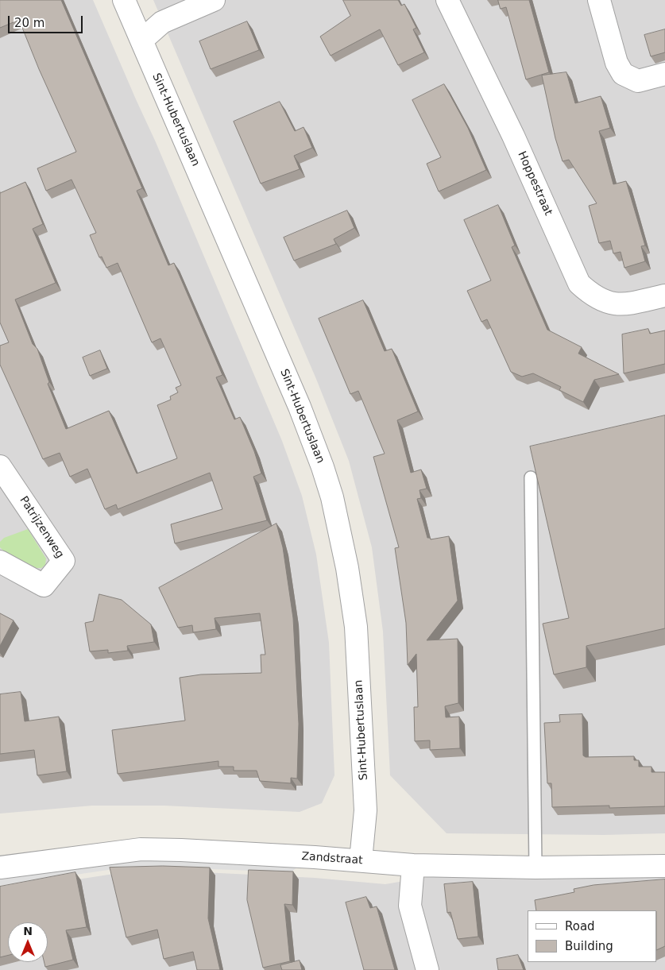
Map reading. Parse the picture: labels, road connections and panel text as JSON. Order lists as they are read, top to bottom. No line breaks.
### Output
{"streets":{"street":["Sint-Hubertuslaan","Hoppestraat","Patrijzenweg","Zandstraat"]},"crossings":[["Sint-Hubertuslaan","Zandstraat"]],"legend":["Road","Building"],"scale_bar":"20 m","north":"top"}
